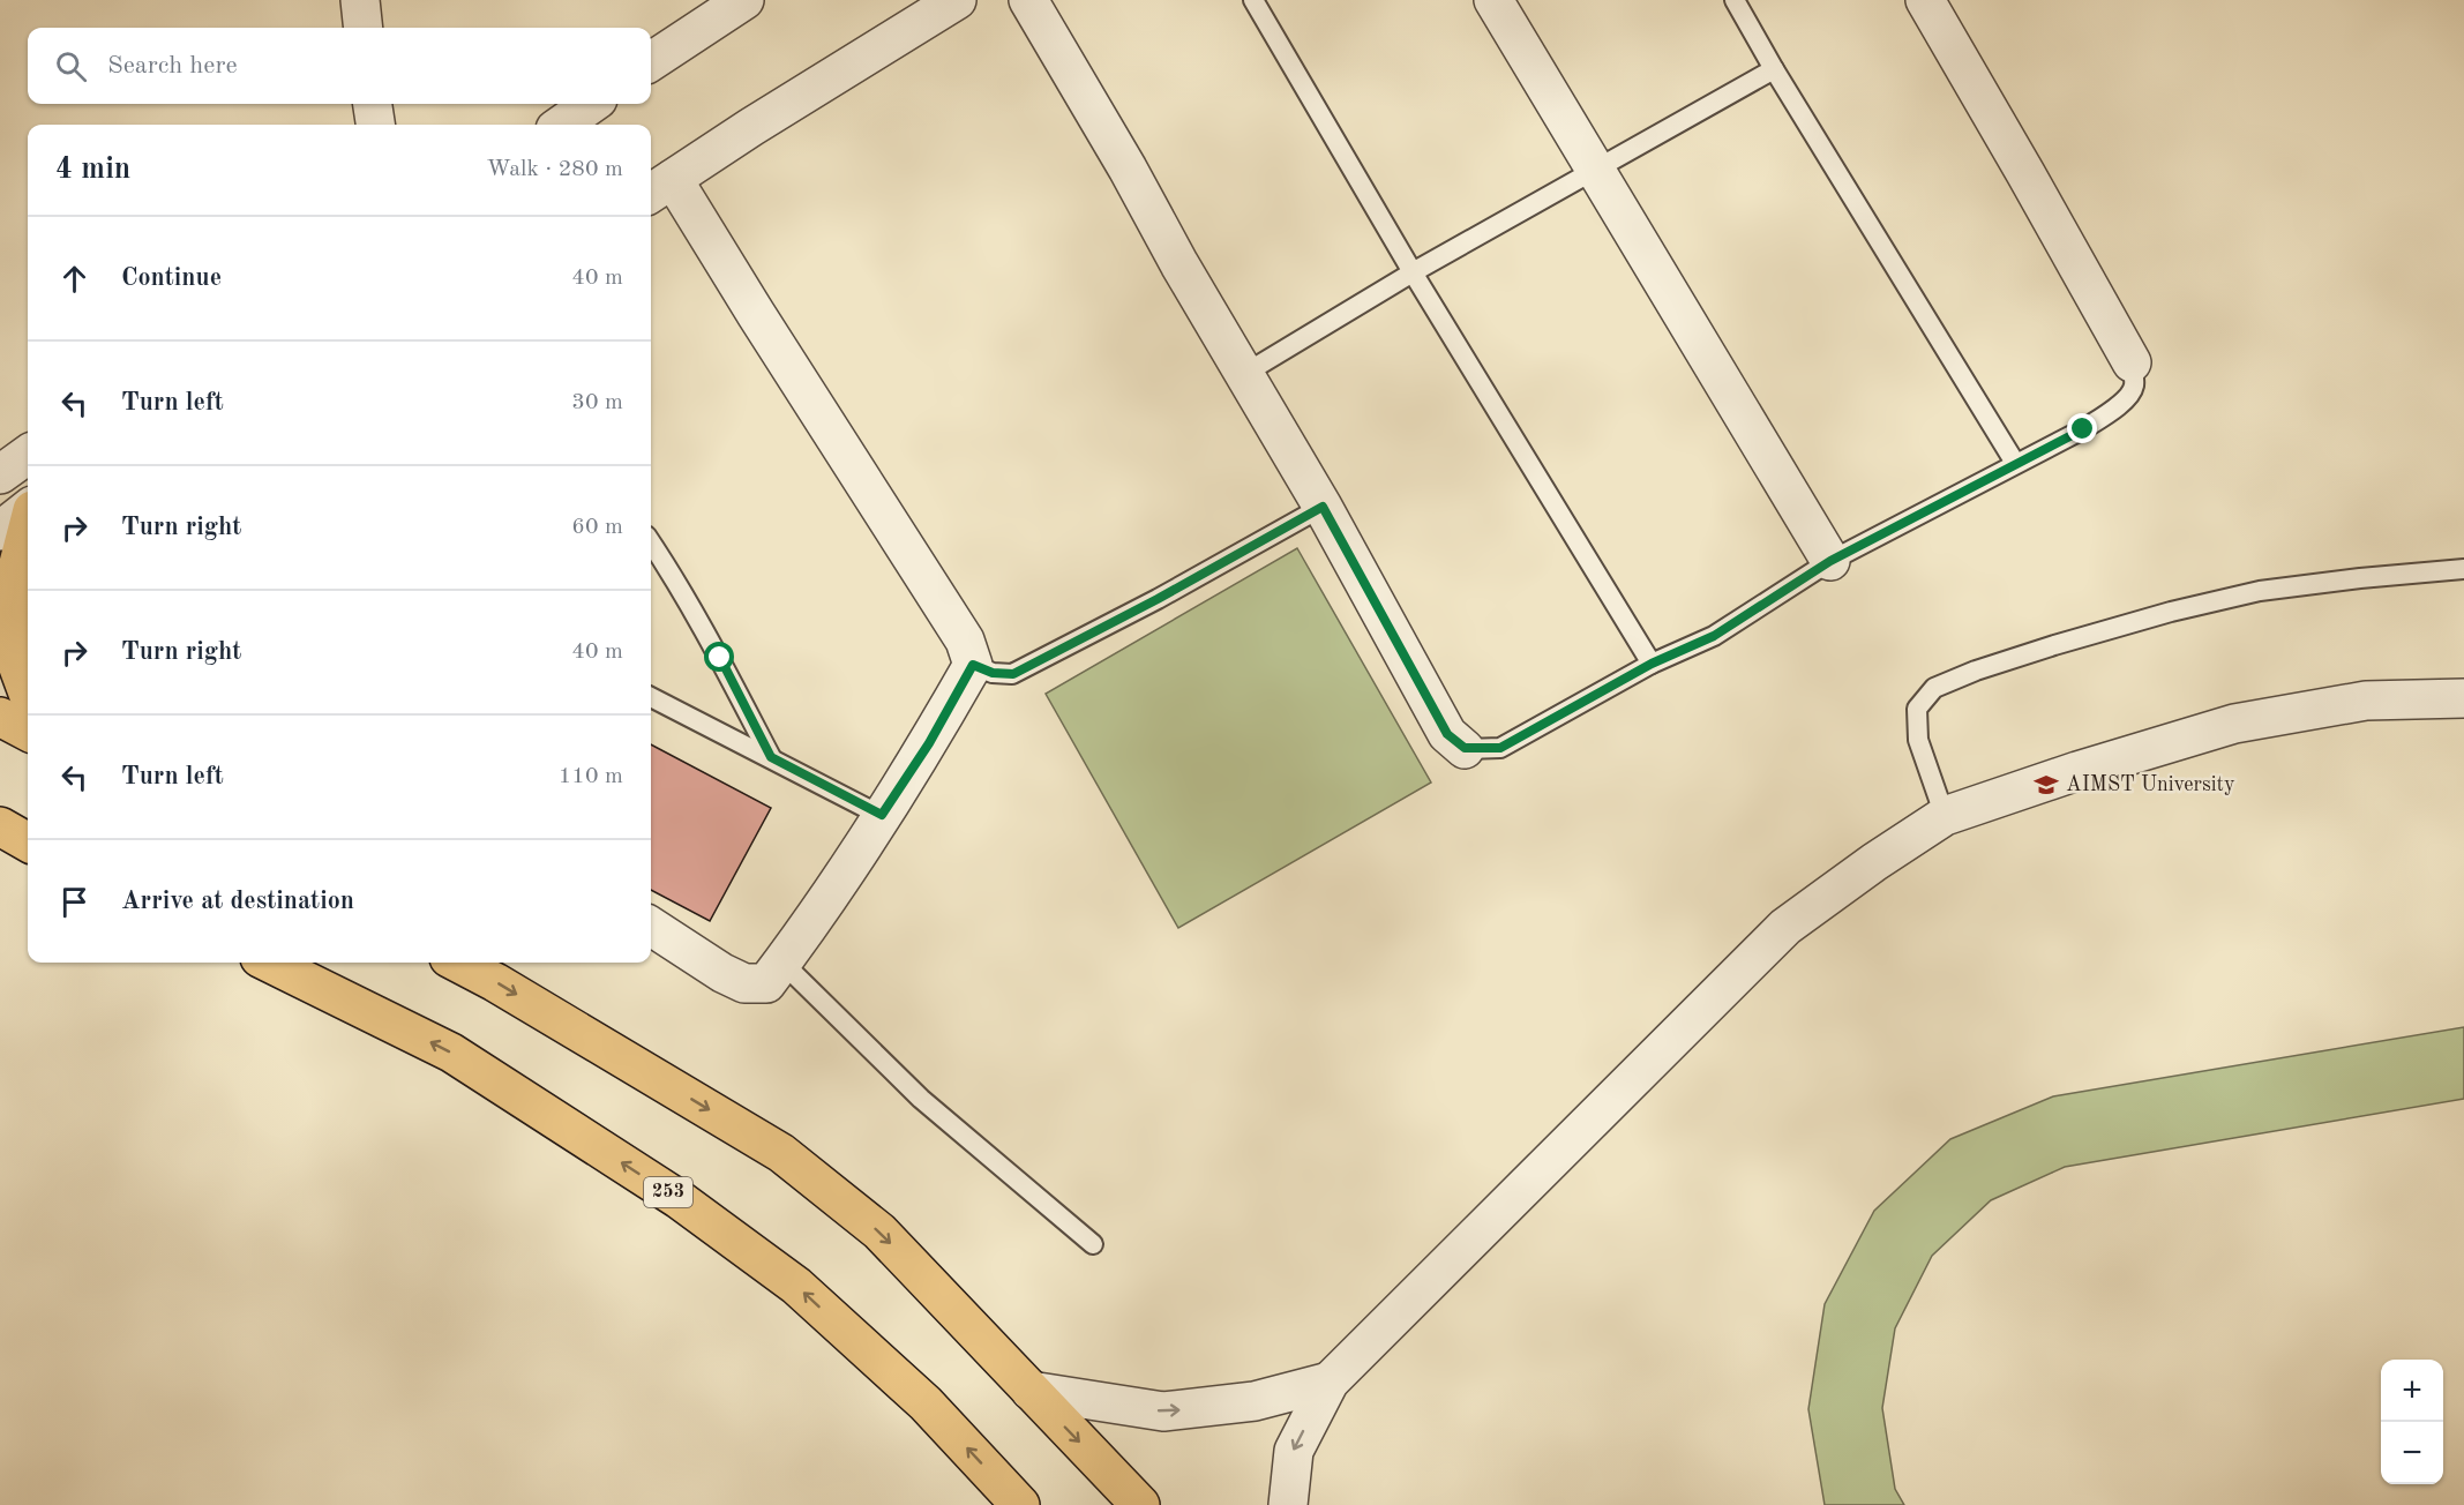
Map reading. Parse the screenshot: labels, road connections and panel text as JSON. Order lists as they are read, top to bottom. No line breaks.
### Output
{"streets":{"main road":["253"]},"places":{"school or university":["AIMST University"]},"page":{"search":"Search here","heading":["4 min","Walk · 280 m"],"list":[["Continue","40 m"],["Turn left","30 m"],["Turn right","60 m"],["Turn right","40 m"],["Turn left","110 m"],"Arrive at destination"],"map_buttons":["+","−"]}}
